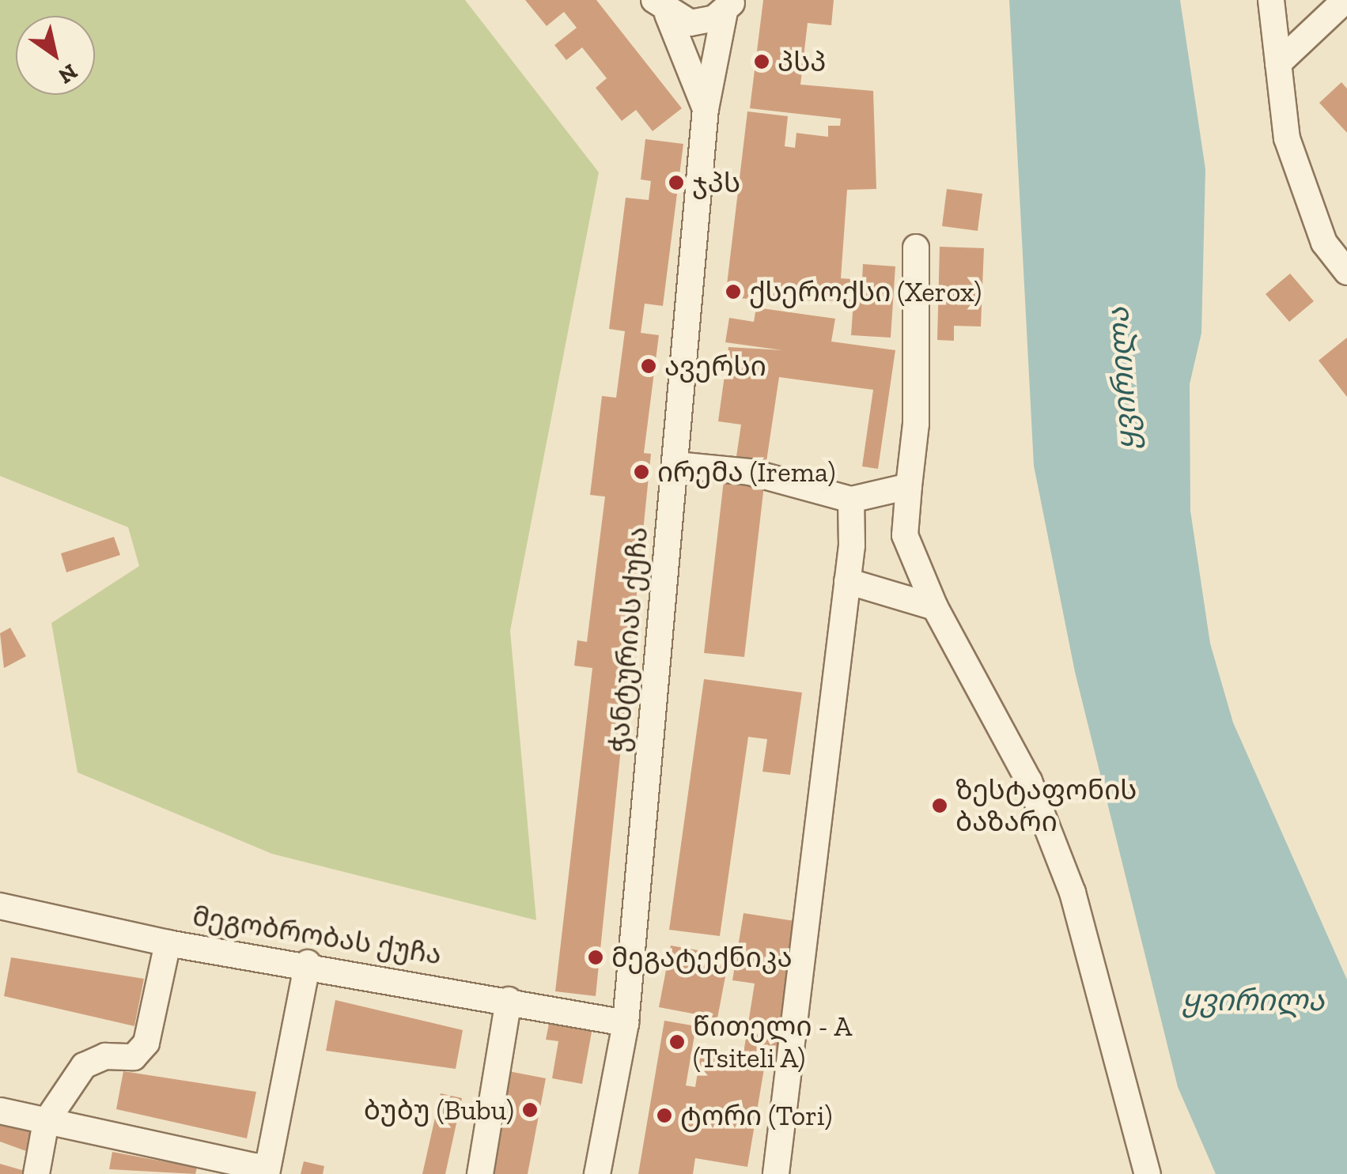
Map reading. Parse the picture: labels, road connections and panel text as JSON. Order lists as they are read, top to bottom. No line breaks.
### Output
{"streets":{"street":["ჭანტურიას ქუჩა","მეგობრობას ქუჩა"]},"crossings":[["ჭანტურიას ქუჩა","მეგობრობას ქუჩა"]],"water":["ყვირილა"],"places":["პსპ","ჯპს","ქსეროქსი (Xerox)","ავერსი","ირემა (Irema)","ზესტაფონის ბაზარი","მეგატექნიკა","წითელი - A (Tsiteli A)","ბუბუ (Bubu)","ტორი (Tori)"],"north":"bottom right"}
